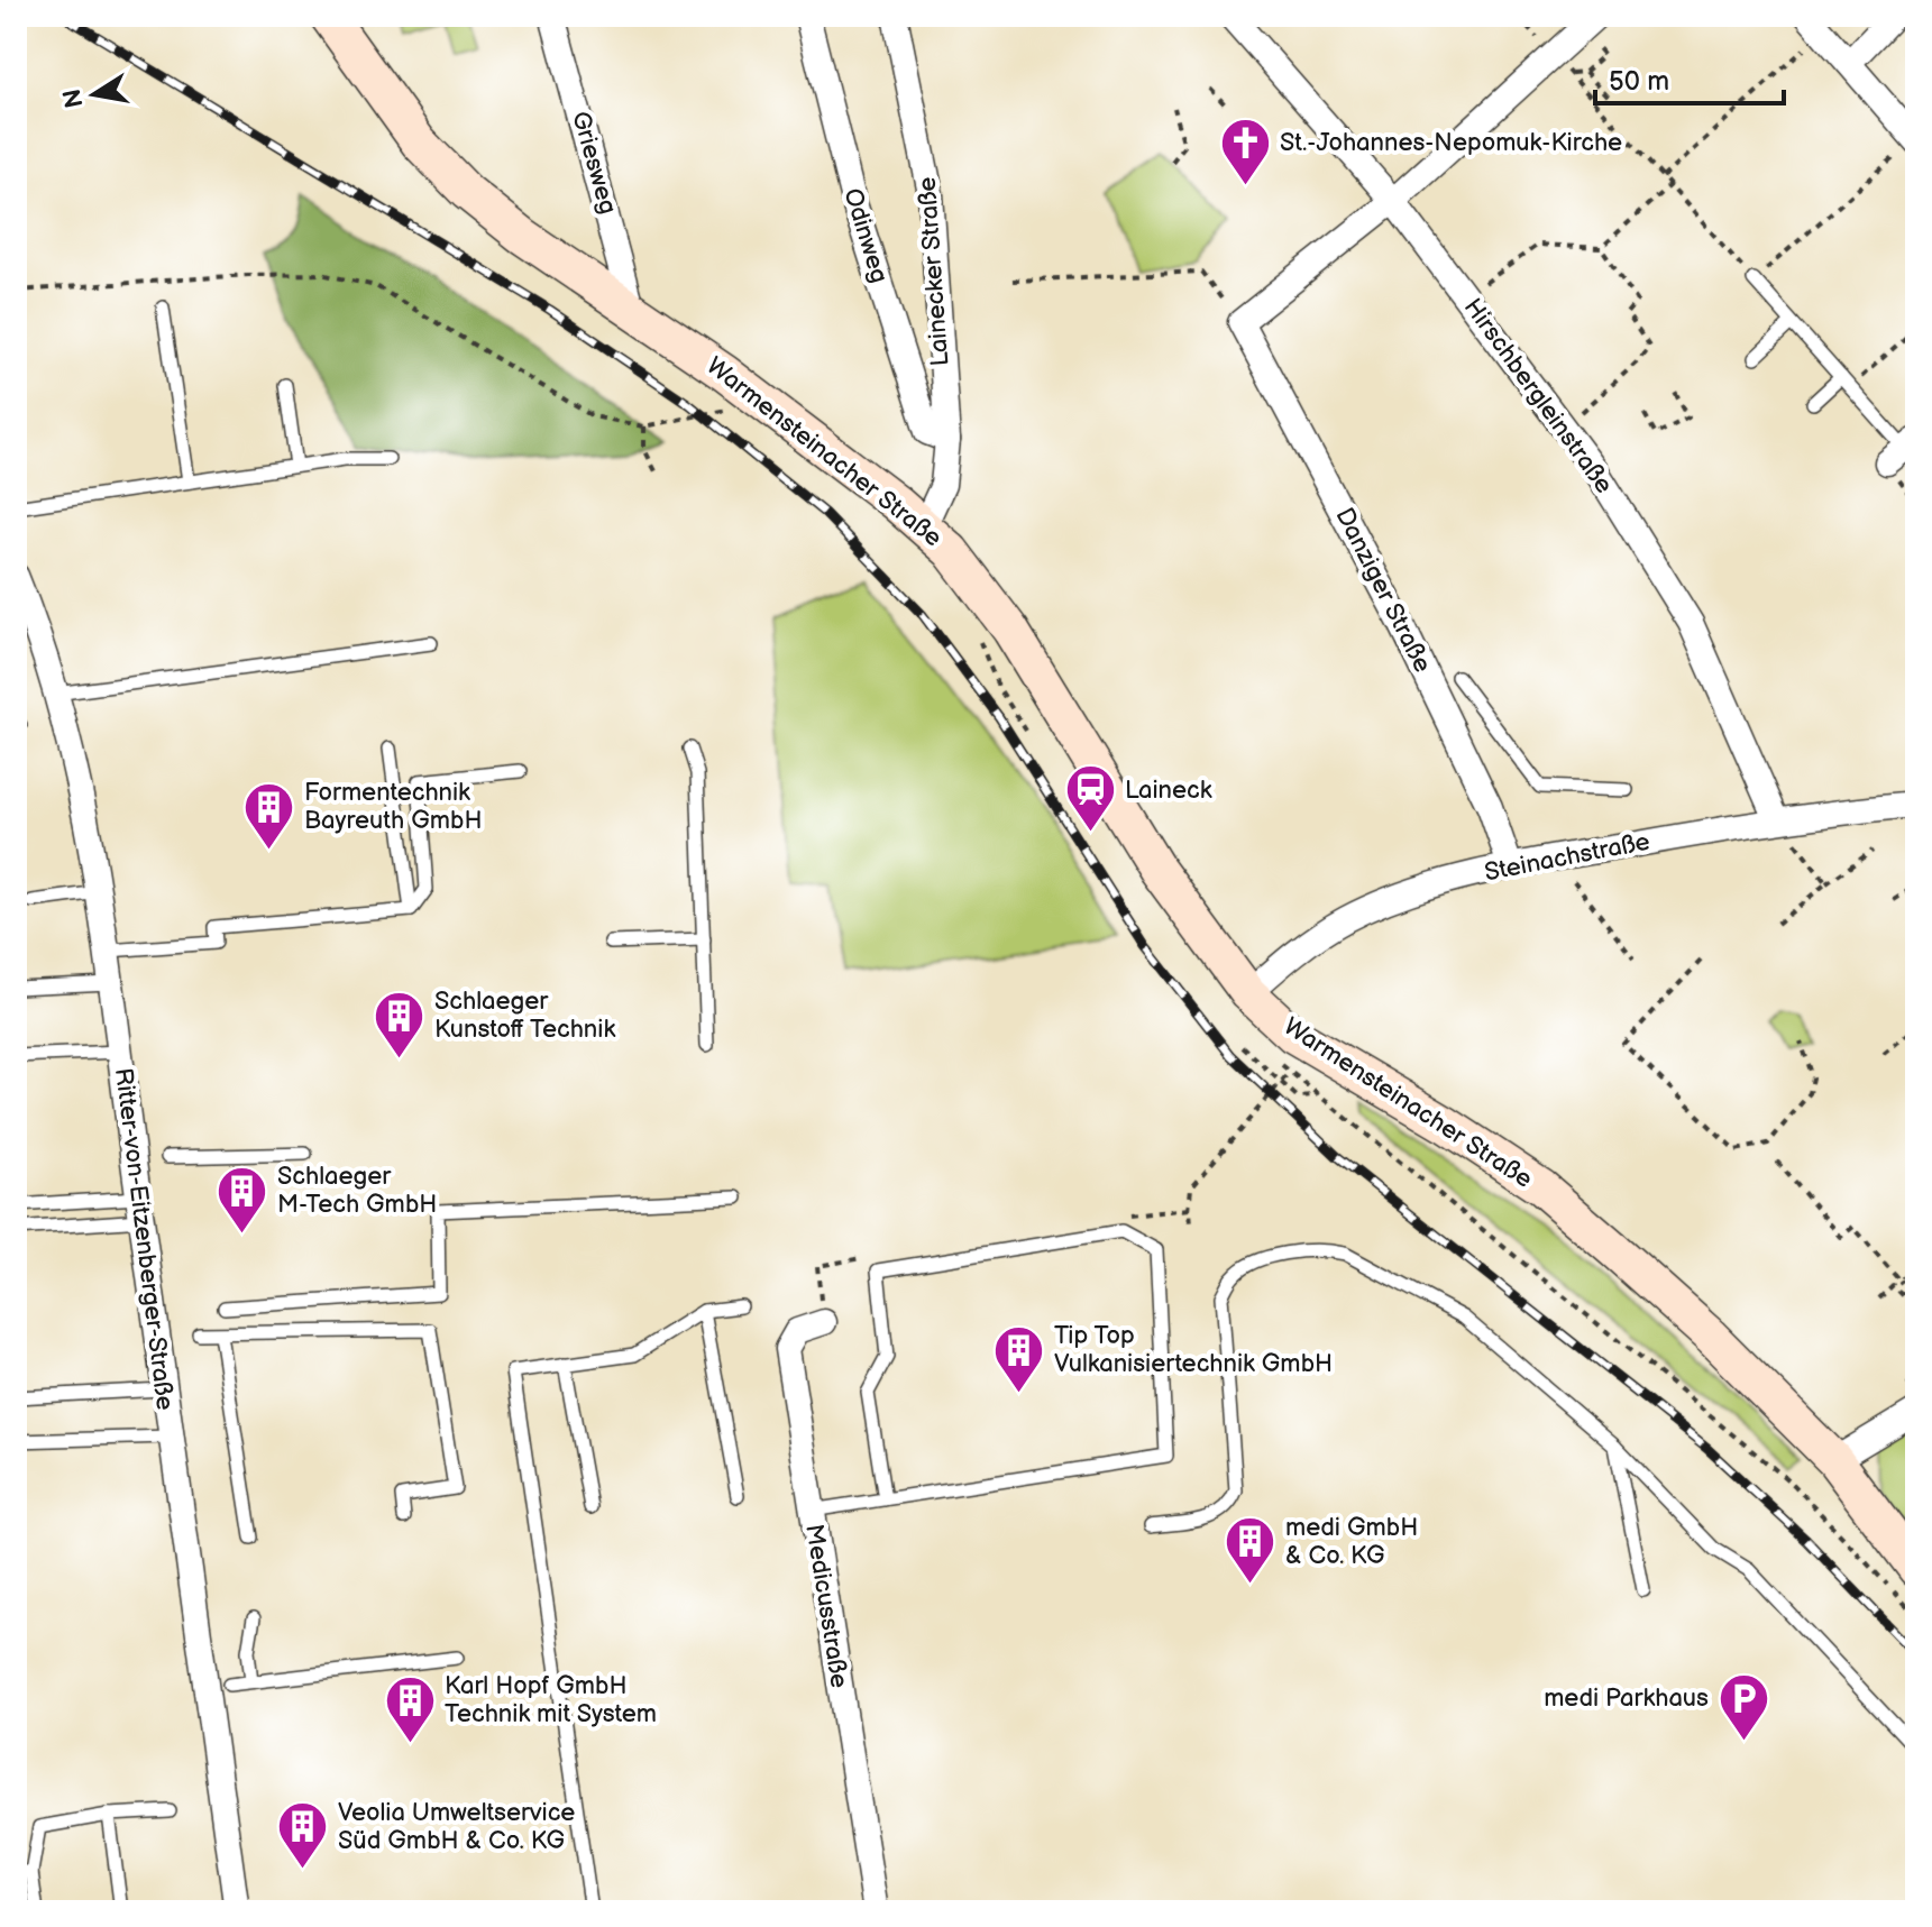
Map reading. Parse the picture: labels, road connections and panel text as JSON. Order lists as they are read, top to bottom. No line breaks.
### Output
{"streets":{"street":["Griesweg","Odinweg","Lainecker Straße","Hirschbergleinstraße","Warmensteinacher Straße","Danziger Straße","Steinachstraße","Ritter-von-Eitzenberger-Straße","Medicusstraße"]},"crossings":[["Griesweg","Warmensteinacher Straße"],["Odinweg","Lainecker Straße"],["Lainecker Straße","Warmensteinacher Straße"],["Hirschbergleinstraße","Steinachstraße"],["Warmensteinacher Straße","Steinachstraße"],["Danziger Straße","Steinachstraße"]],"places":{"church":["St.-Johannes-Nepomuk-Kirche"],"station":["Laineck"],"building":["Formentechnik Bayreuth GmbH","Schlaeger Kunstoff Technik","Schlaeger M-Tech GmbH","Tip Top Vulkanisiertechnik GmbH","medi GmbH & Co. KG","Karl Hopf GmbH Technik mit System","Veolia Umweltservice Süd GmbH & Co. KG"],"parking":["medi Parkhaus"]},"scale_bar":"50 m","north":"left"}
